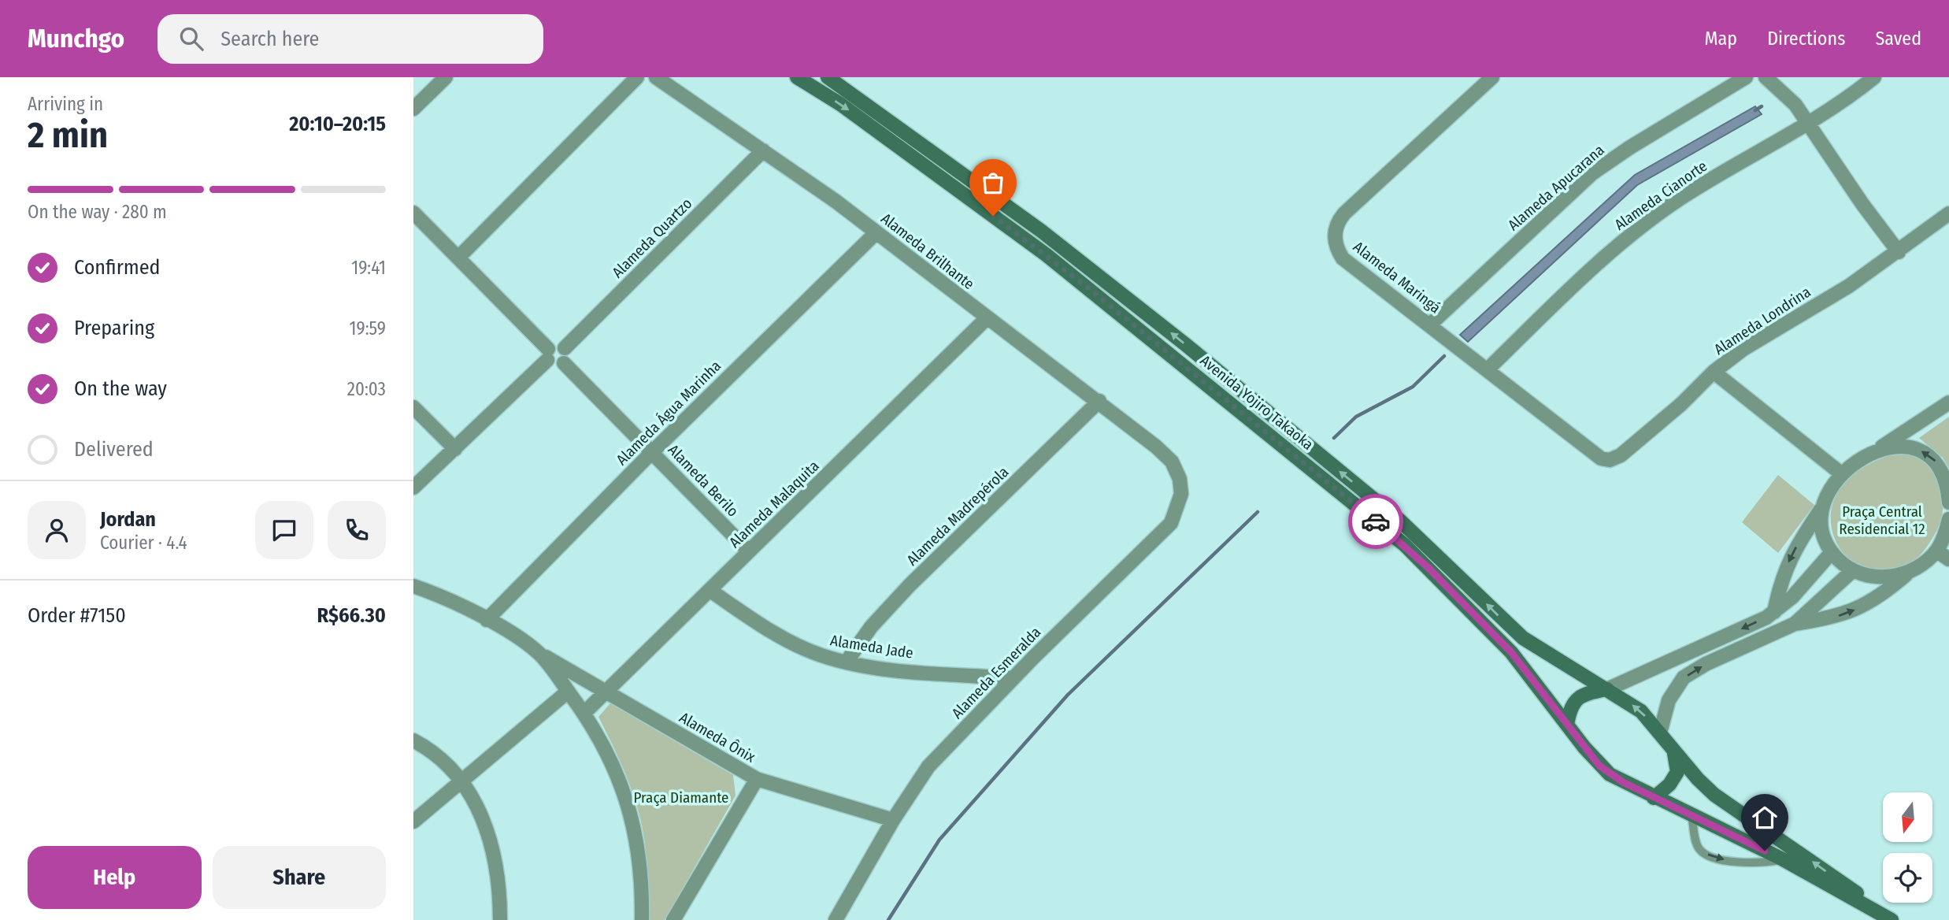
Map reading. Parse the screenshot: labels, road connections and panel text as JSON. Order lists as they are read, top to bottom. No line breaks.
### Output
{"streets":{"main road":["Avenida Yojiro Takaoka"],"street":["Alameda Apucarana","Alameda Cianorte","Alameda Quartzo","Alameda Brilhante","Alameda Maringá","Alameda Londrina","Alameda Água Marinha","Alameda Berilo","Alameda Malaquita","Alameda Madrepérola","Alameda Jade","Alameda Esmeralda","Alameda Ônix"]},"crossings":[["Alameda Apucarana","Alameda Maringá"],["Alameda Cianorte","Alameda Maringá"],["Alameda Quartzo","Alameda Brilhante"],["Alameda Quartzo","Alameda Berilo"],["Alameda Brilhante","Alameda Água Marinha"],["Alameda Brilhante","Alameda Malaquita"],["Alameda Brilhante","Alameda Madrepérola"],["Alameda Brilhante","Alameda Esmeralda"],["Alameda Maringá","Alameda Londrina"],["Alameda Água Marinha","Alameda Berilo"],["Alameda Água Marinha","Alameda Ônix"],["Alameda Berilo","Alameda Malaquita"],["Alameda Malaquita","Alameda Jade"],["Alameda Malaquita","Alameda Ônix"],["Alameda Madrepérola","Alameda Jade"],["Alameda Jade","Alameda Esmeralda"],["Alameda Esmeralda","Alameda Ônix"]],"parks":["Praça Central Residencial 12","Praça Diamante"],"north":"bottom","page":{"header":"Munchgo","search":"Search here","nav":["Map","Directions","Saved"],"heading":["2 min","Arriving in","20:10–20:15"],"panel":["Jordan","Courier · 4.4","Order #7150","R$66.30"],"bar":"On the way · 280 m","list":[["Confirmed","19:41"],["Preparing","19:59"],["On the way","20:03"],"Delivered"],"buttons":["Help","Share"]}}
